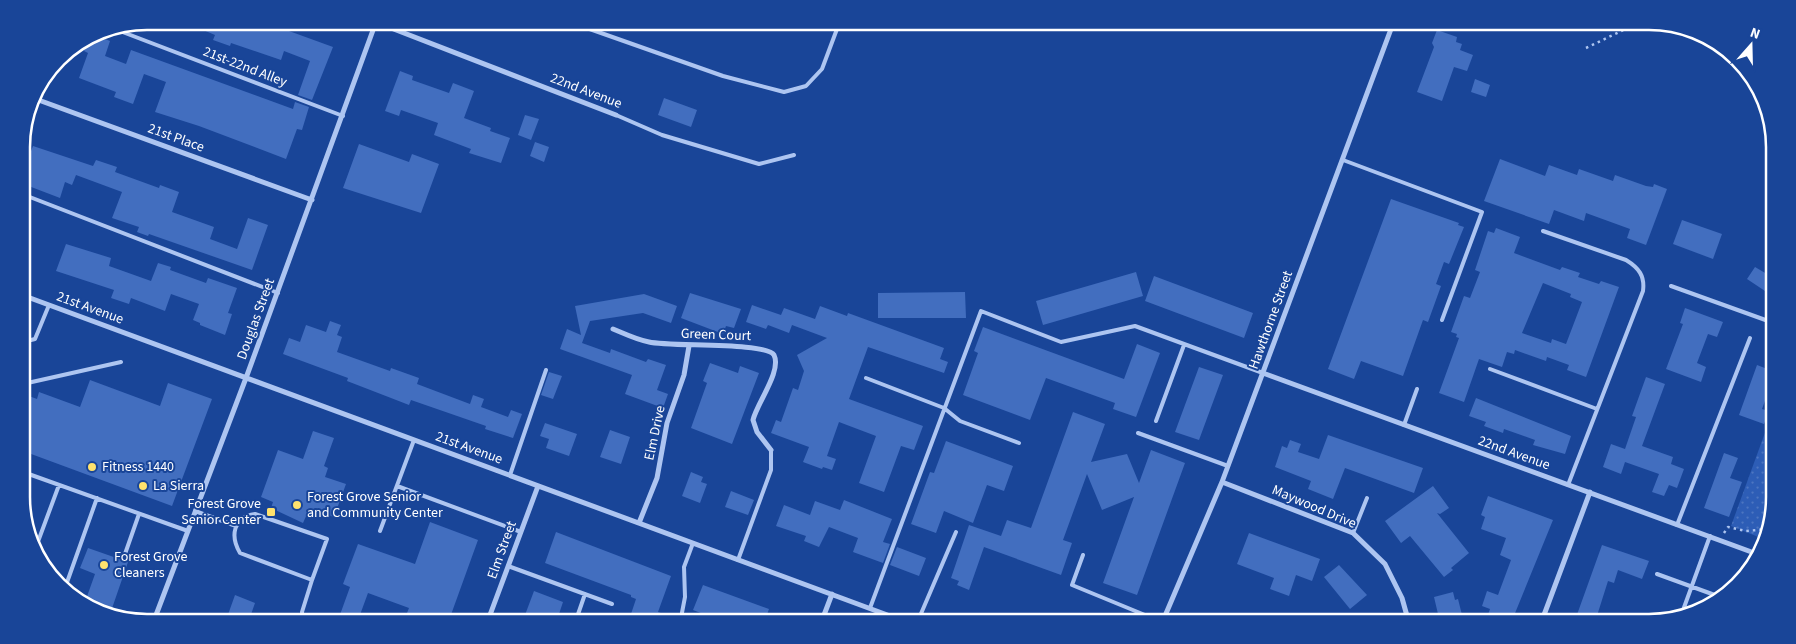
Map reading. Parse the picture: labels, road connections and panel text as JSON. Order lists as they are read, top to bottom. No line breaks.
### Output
{"streets":{"street":["22nd Avenue","21st Place","21st Avenue","Douglas Street","Hawthorne Street","Green Court","Elm Drive","Maywood Drive","Elm Street"],"lane":["21st-22nd Alley"]},"crossings":[["21st-22nd Alley","Douglas Street"],["22nd Avenue","Hawthorne Street"],["21st Place","Douglas Street"],["21st Avenue","Douglas Street"],["21st Avenue","Elm Drive"],["21st Avenue","Elm Street"],["Hawthorne Street","Maywood Drive"],["Green Court","Elm Drive"]],"places":{"other":["Fitness 1440","La Sierra","Forest Grove Senior and Community Center","Forest Grove Cleaners"],"transit":["Forest Grove Senior Center"]},"north":"top"}
